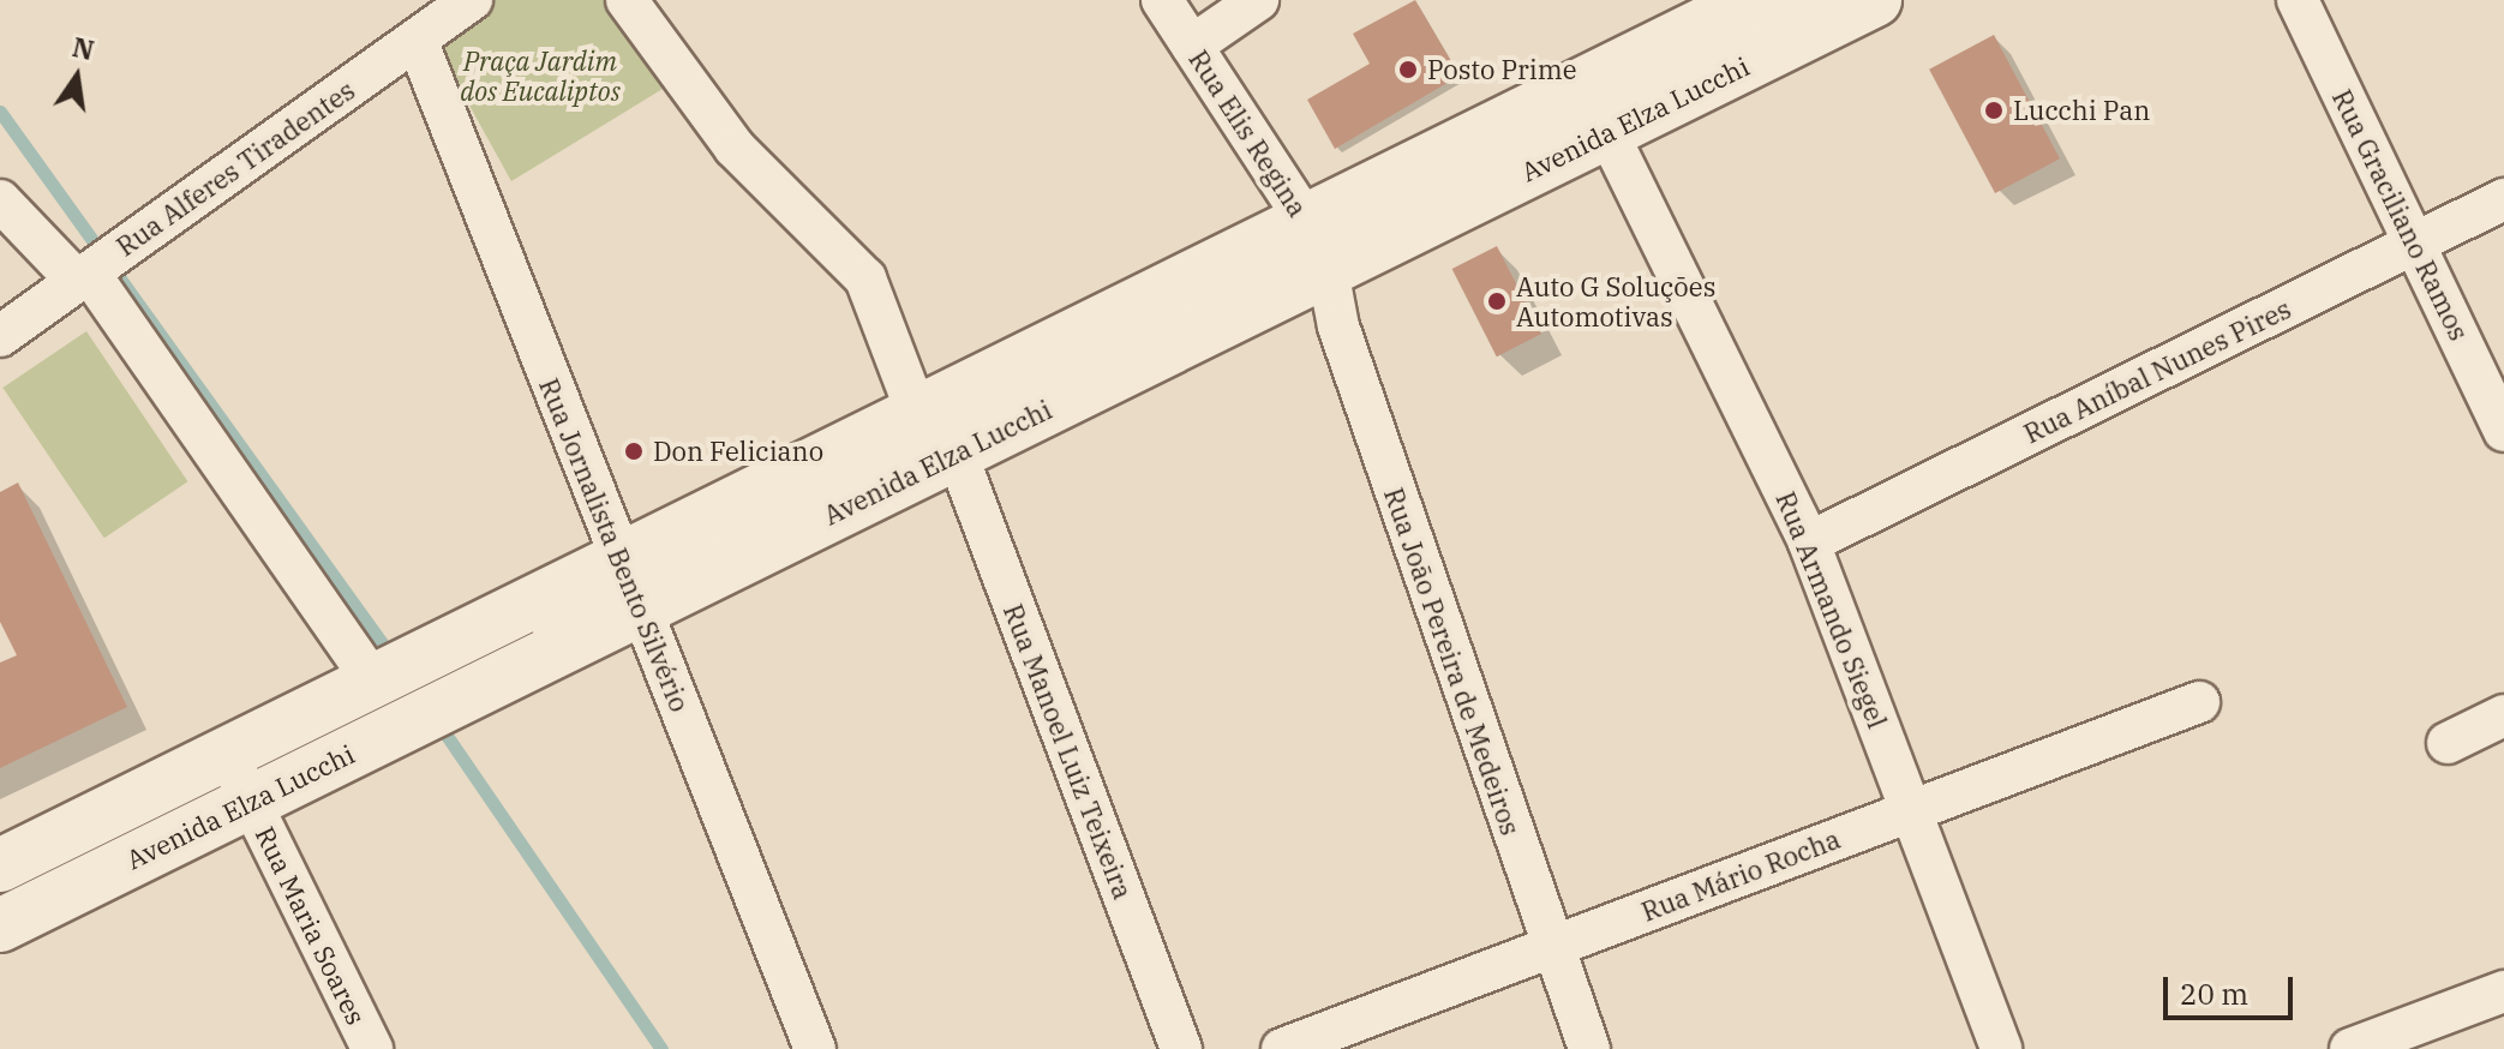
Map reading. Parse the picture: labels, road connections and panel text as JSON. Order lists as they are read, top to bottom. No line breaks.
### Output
{"streets":{"main road":["Avenida Elza Lucchi"],"street":["Rua Elis Regina","Rua Alferes Tiradentes","Rua Graciliano Ramos","Rua Aníbal Nunes Pires","Rua Jornalista Bento Silvério","Rua Armando Siegel","Rua João Pereira de Medeiros","Rua Manoel Luiz Teixeira","Rua Mário Rocha","Rua Maria Soares"]},"crossings":[["Avenida Elza Lucchi","Rua Elis Regina"],["Avenida Elza Lucchi","Rua Jornalista Bento Silvério"],["Avenida Elza Lucchi","Rua Armando Siegel"],["Avenida Elza Lucchi","Rua João Pereira de Medeiros"],["Avenida Elza Lucchi","Rua Manoel Luiz Teixeira"],["Avenida Elza Lucchi","Rua Maria Soares"],["Rua Elis Regina","Rua João Pereira de Medeiros"],["Rua Alferes Tiradentes","Rua Jornalista Bento Silvério"],["Rua Graciliano Ramos","Rua Aníbal Nunes Pires"],["Rua Aníbal Nunes Pires","Rua Armando Siegel"],["Rua Armando Siegel","Rua Mário Rocha"],["Rua João Pereira de Medeiros","Rua Mário Rocha"]],"parks":["Praça Jardim dos Eucaliptos"],"places":["Posto Prime","Lucchi Pan","Auto G Soluções Automotivas","Don Feliciano"],"scale_bar":"20 m","north":"top"}
